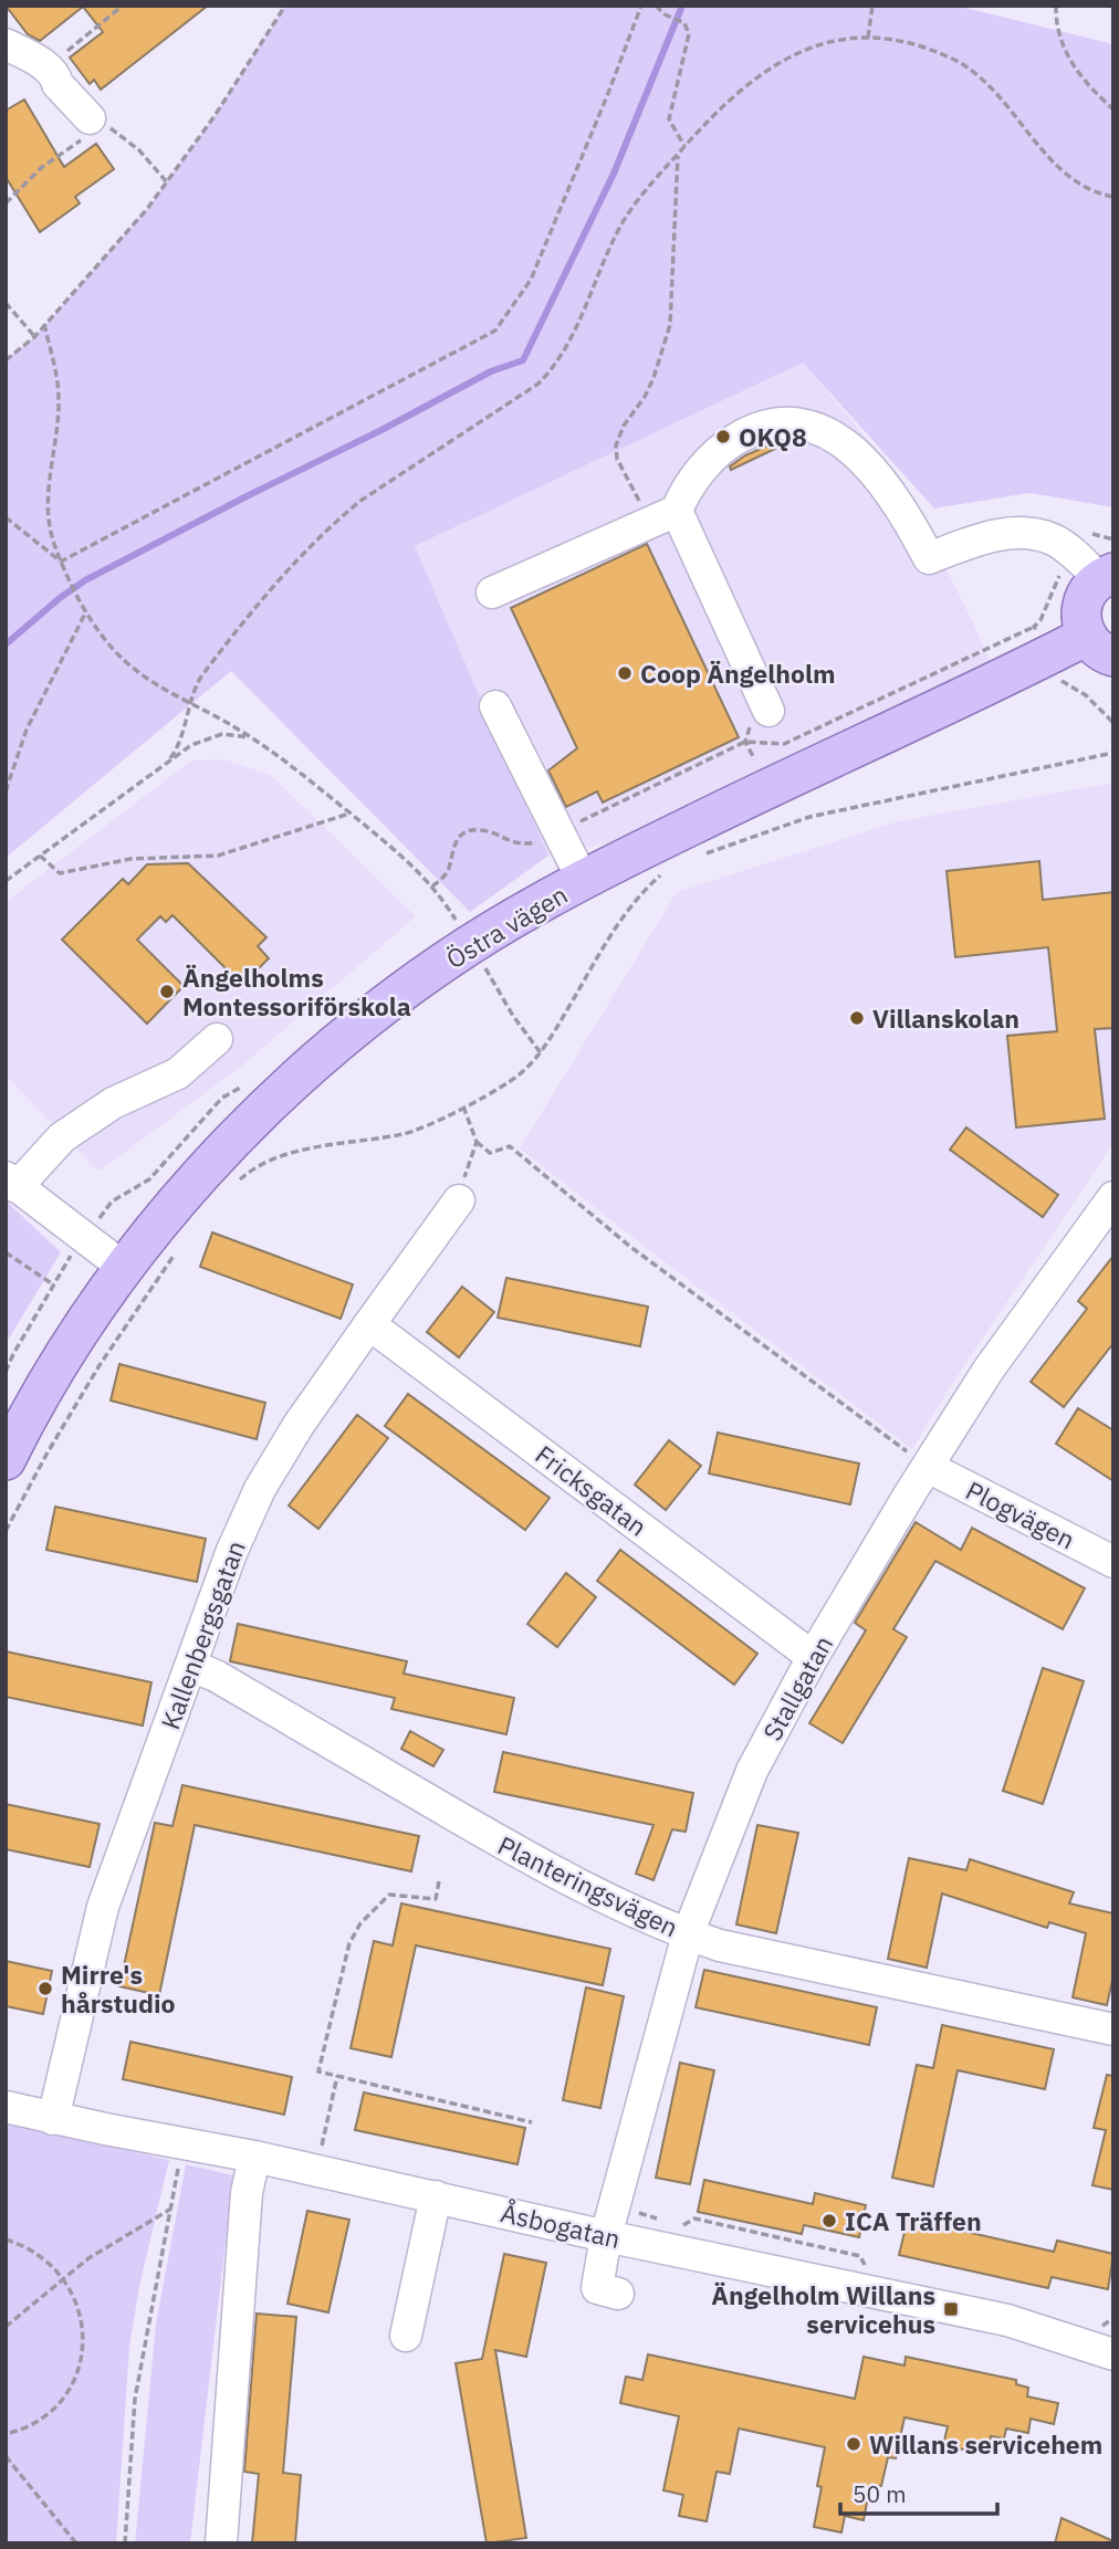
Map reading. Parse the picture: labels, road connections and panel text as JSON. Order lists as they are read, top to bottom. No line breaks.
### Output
{"streets":{"main road":["Östra vägen"],"street":["Fricksgatan","Plogvägen","Kallenbergsgatan","Stallgatan","Planteringsvägen","Åsbogatan"]},"crossings":[["Fricksgatan","Kallenbergsgatan"],["Fricksgatan","Stallgatan"],["Plogvägen","Stallgatan"],["Kallenbergsgatan","Planteringsvägen"],["Kallenbergsgatan","Åsbogatan"],["Stallgatan","Planteringsvägen"],["Stallgatan","Åsbogatan"]],"places":{"other":["OKQ8","Coop Ängelholm","Ängelholms Montessoriförskola","Villanskolan","Mirre's hårstudio","ICA Träffen","Willans servicehem"],"transit":["Ängelholm Willans servicehus"]},"scale_bar":"50 m"}
